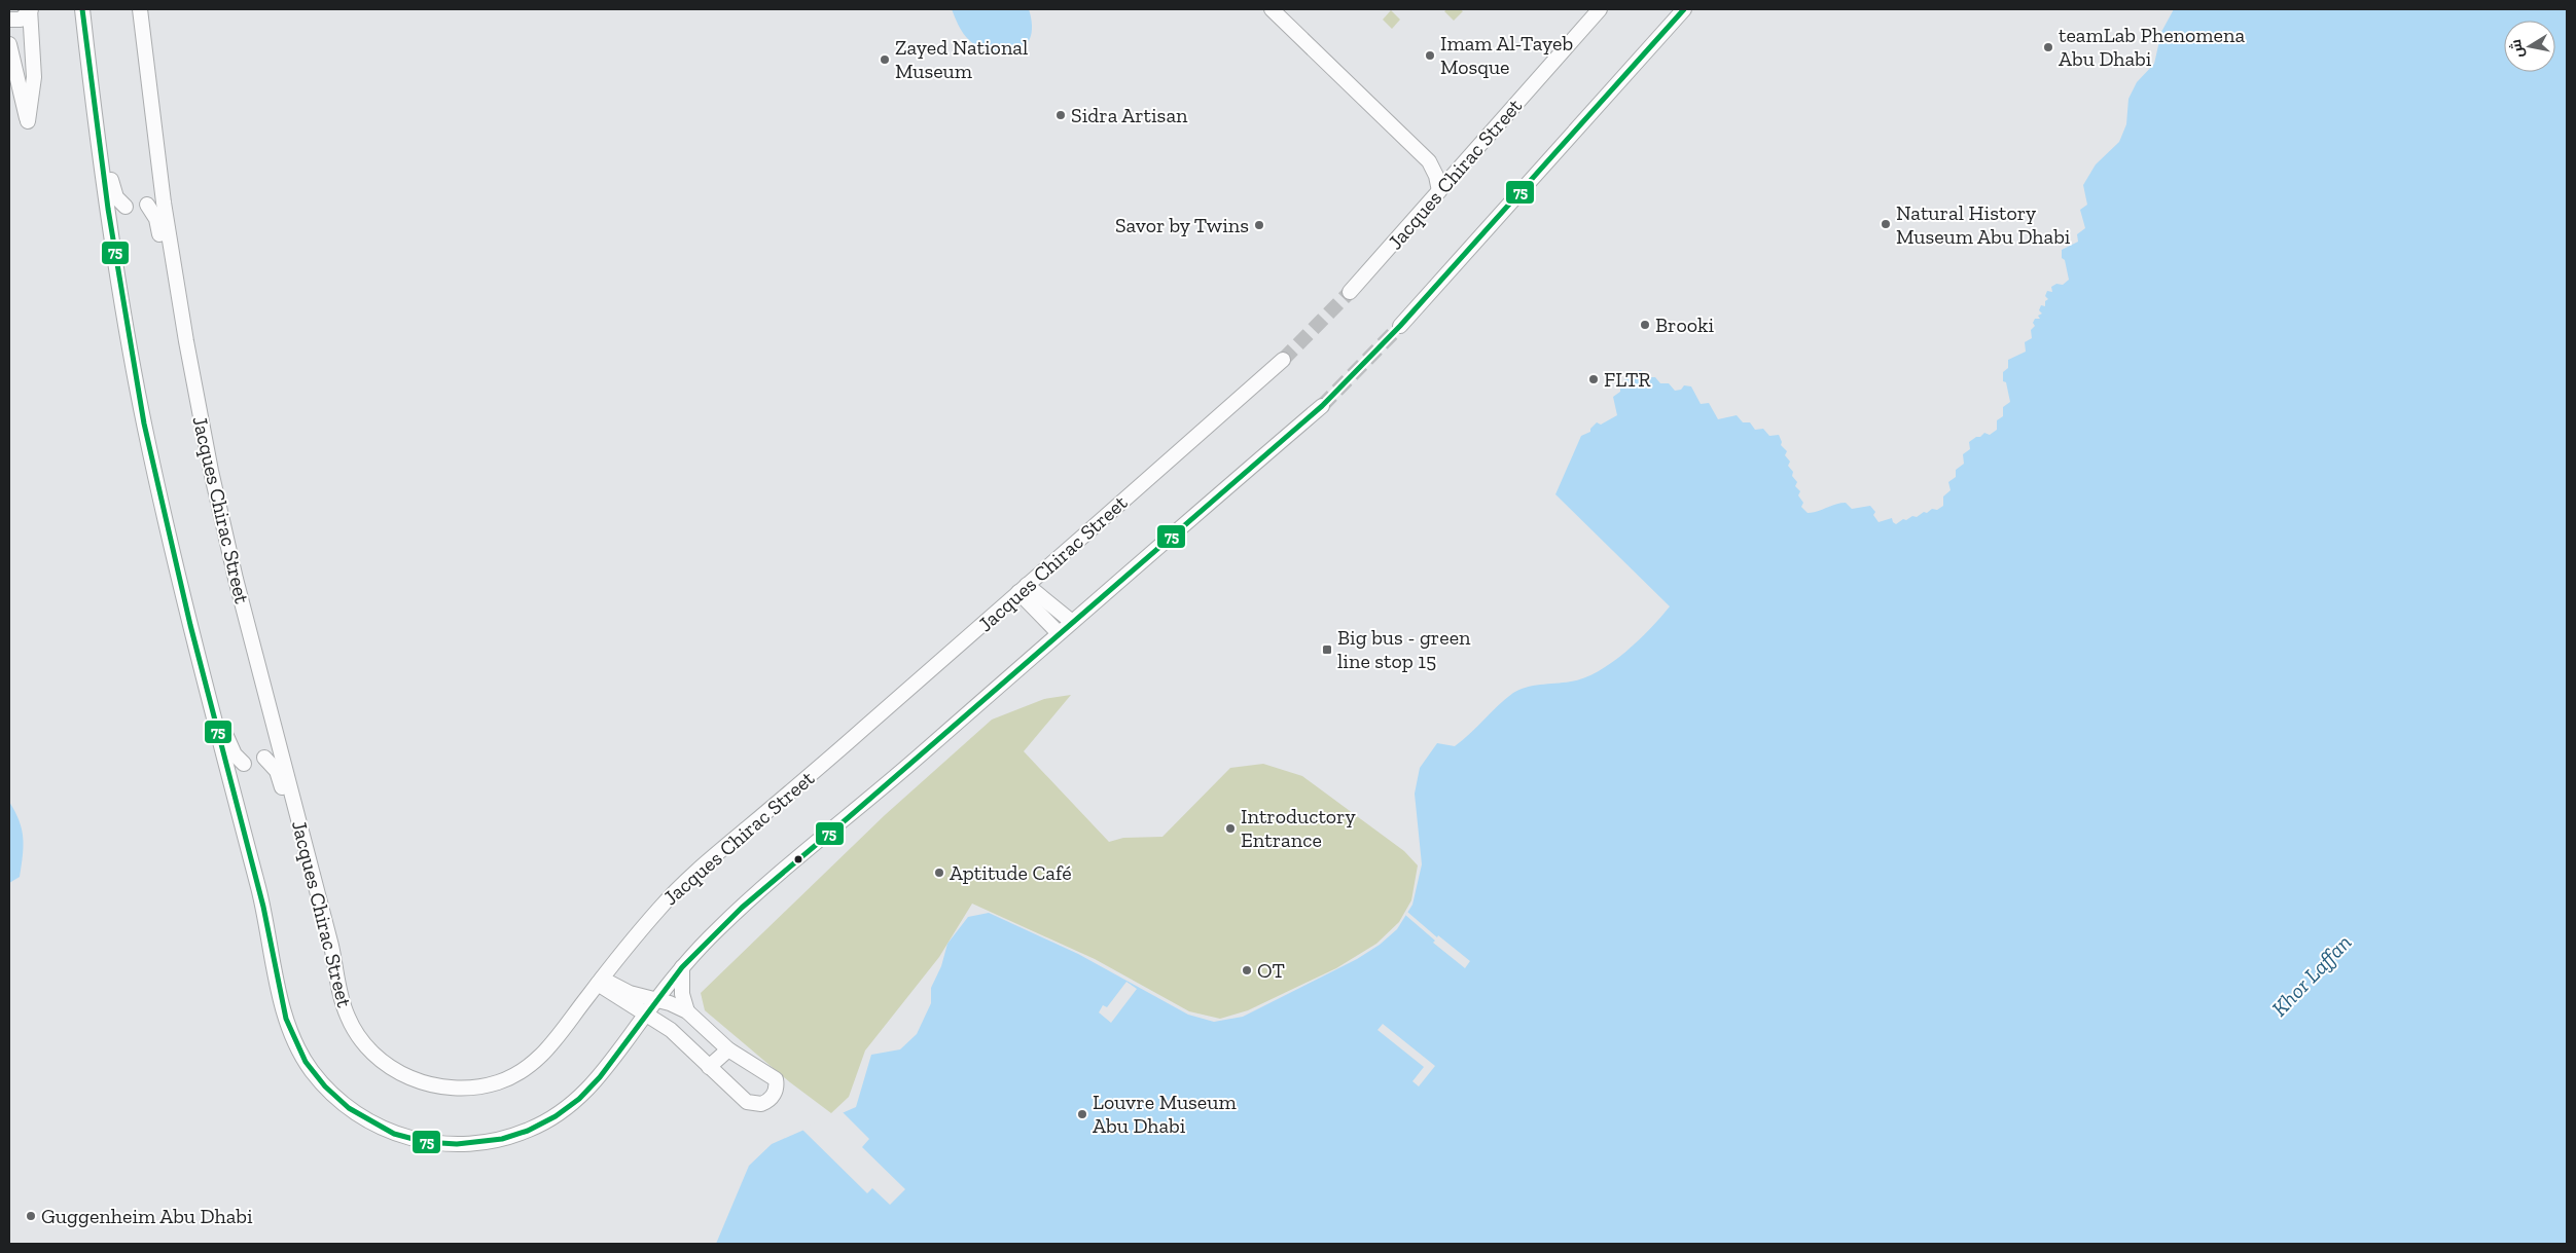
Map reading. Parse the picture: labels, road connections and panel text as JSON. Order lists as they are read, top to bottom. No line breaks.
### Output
{"streets":{"street":["Jacques Chirac Street"]},"water":["Khor Laffan"],"places":{"other":["teamLab Phenomena Abu Dhabi","Imam Al-Tayeb Mosque","Zayed National Museum","Sidra Artisan","Natural History Museum Abu Dhabi","Savor by Twins","Brooki","FLTR","Introductory Entrance","Aptitude Café","OT","Louvre Museum Abu Dhabi","Guggenheim Abu Dhabi"],"transit":["Big bus - green line stop 15"]},"lines":["transit line 75"],"north":"left"}
